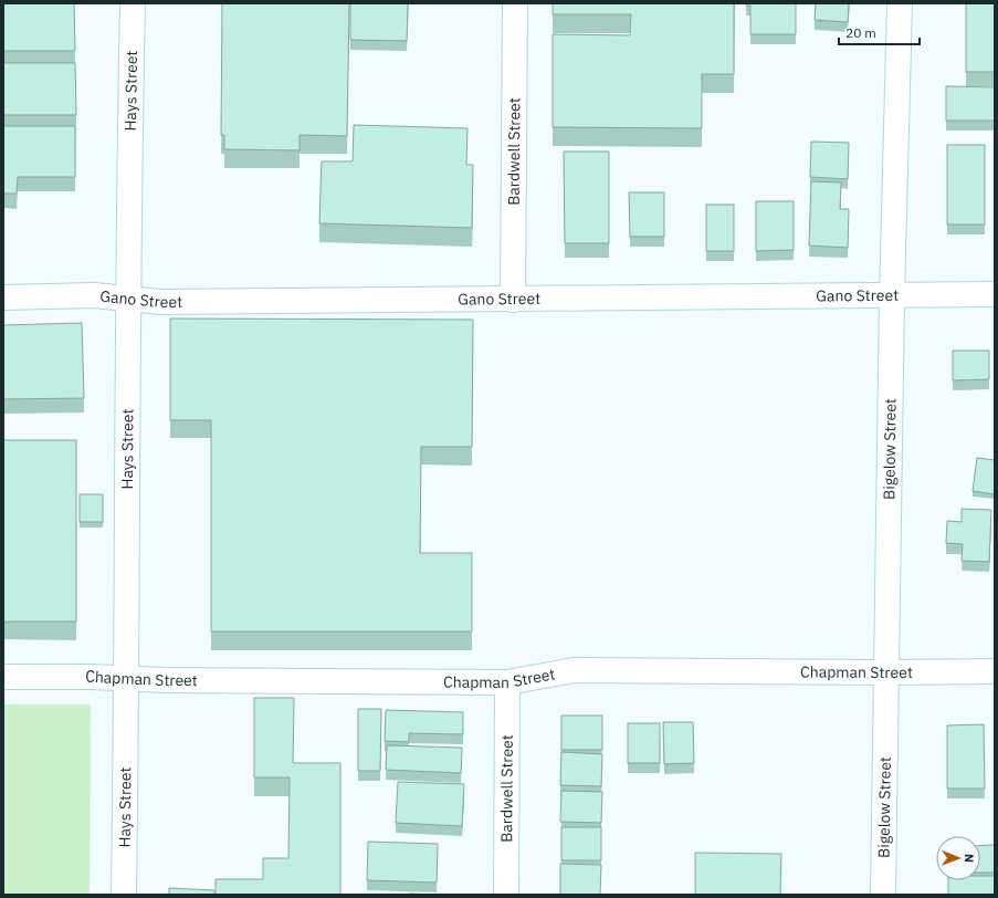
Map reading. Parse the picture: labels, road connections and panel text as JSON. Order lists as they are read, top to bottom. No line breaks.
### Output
{"streets":{"street":["Hays Street","Bardwell Street","Gano Street","Bigelow Street","Chapman Street"]},"crossings":[["Hays Street","Gano Street"],["Hays Street","Chapman Street"],["Bardwell Street","Gano Street"],["Bardwell Street","Chapman Street"],["Gano Street","Bigelow Street"],["Bigelow Street","Chapman Street"]],"scale_bar":"20 m","north":"right"}
